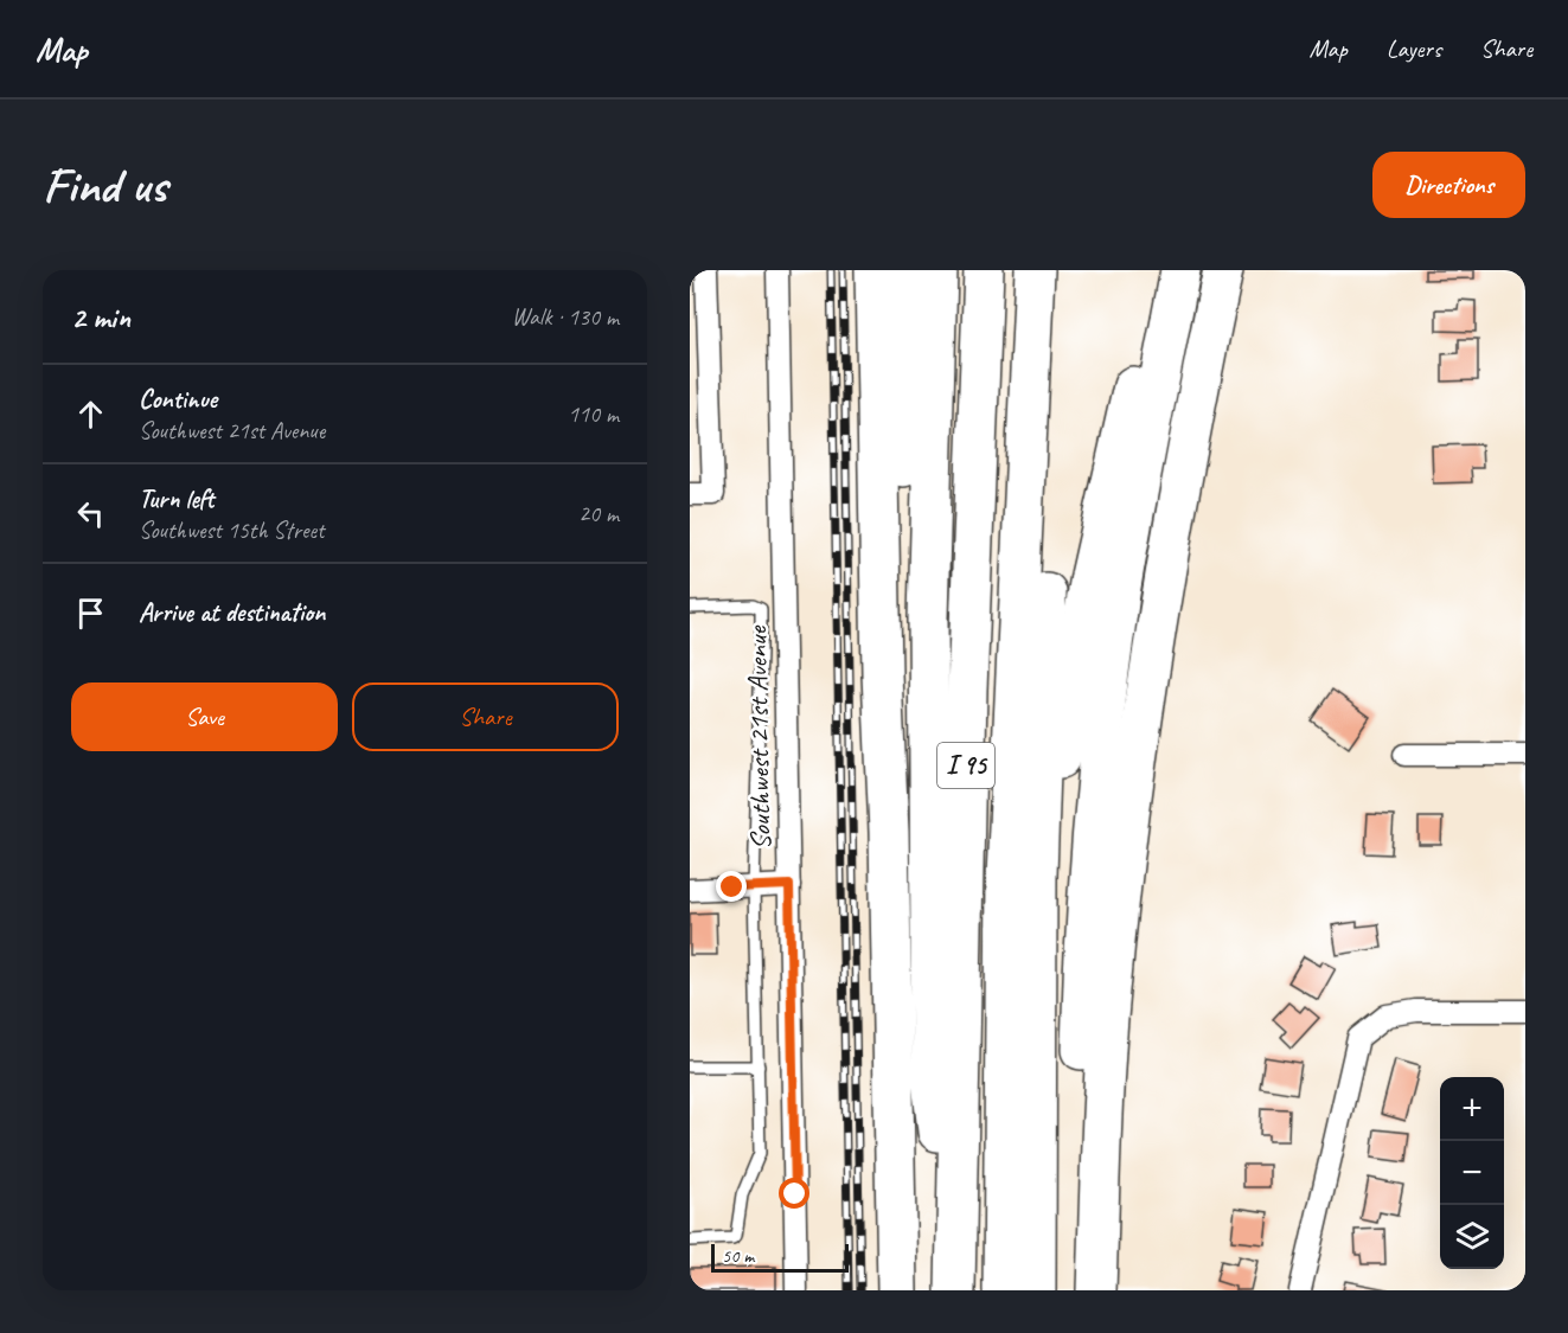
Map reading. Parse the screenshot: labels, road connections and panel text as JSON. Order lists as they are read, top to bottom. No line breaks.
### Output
{"streets":{"highway":["I 95"],"street":["Southwest 21st Avenue"]},"scale_bar":"50 m","page":{"header":"Map","nav":["Map","Layers","Share"],"buttons":["Directions",["Save","Share"]],"title":"Find us","heading":["2 min","Walk · 130 m"],"list":[["Continue","Southwest 21st Avenue","110 m"],["Turn left","Southwest 15th Street","20 m"],"Arrive at destination"],"map_buttons":["+","−"],"scale":"50 m"}}
